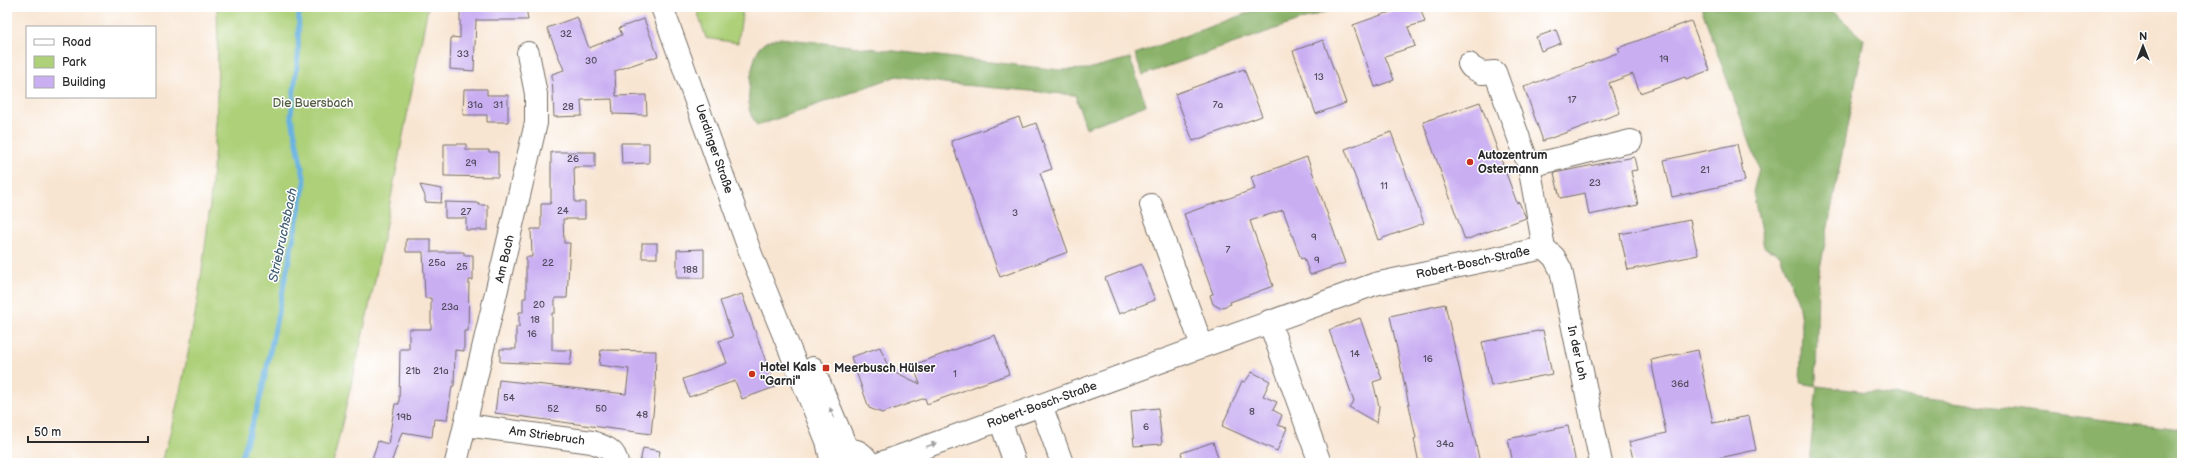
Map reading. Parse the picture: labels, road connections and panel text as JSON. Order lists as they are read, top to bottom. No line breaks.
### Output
{"streets":{"street":["Uerdinger Straße","Am Bach","Robert-Bosch-Straße","In der Loh","Am Striebruch"]},"crossings":[["Am Bach","Am Striebruch"],["Robert-Bosch-Straße","In der Loh"]],"water":["Striebruchsbach"],"parks":["Die Buersbach"],"places":{"other":["Autozentrum Ostermann","Hotel Kals \"Garni\""],"transit":["Meerbusch Hülser"]},"house_numbers":["32","33","19","30","13","17","31a","31","7a","28","26","29","21","23","11","24","27","3","9","7","9","25a","22","25","188","20","23a","18","16","14","16","21b","21a","1","36d","54","52","50","8","48","19b","6","34a"],"legend":["Road","Park","Building"],"scale_bar":"50 m","north":"top"}
